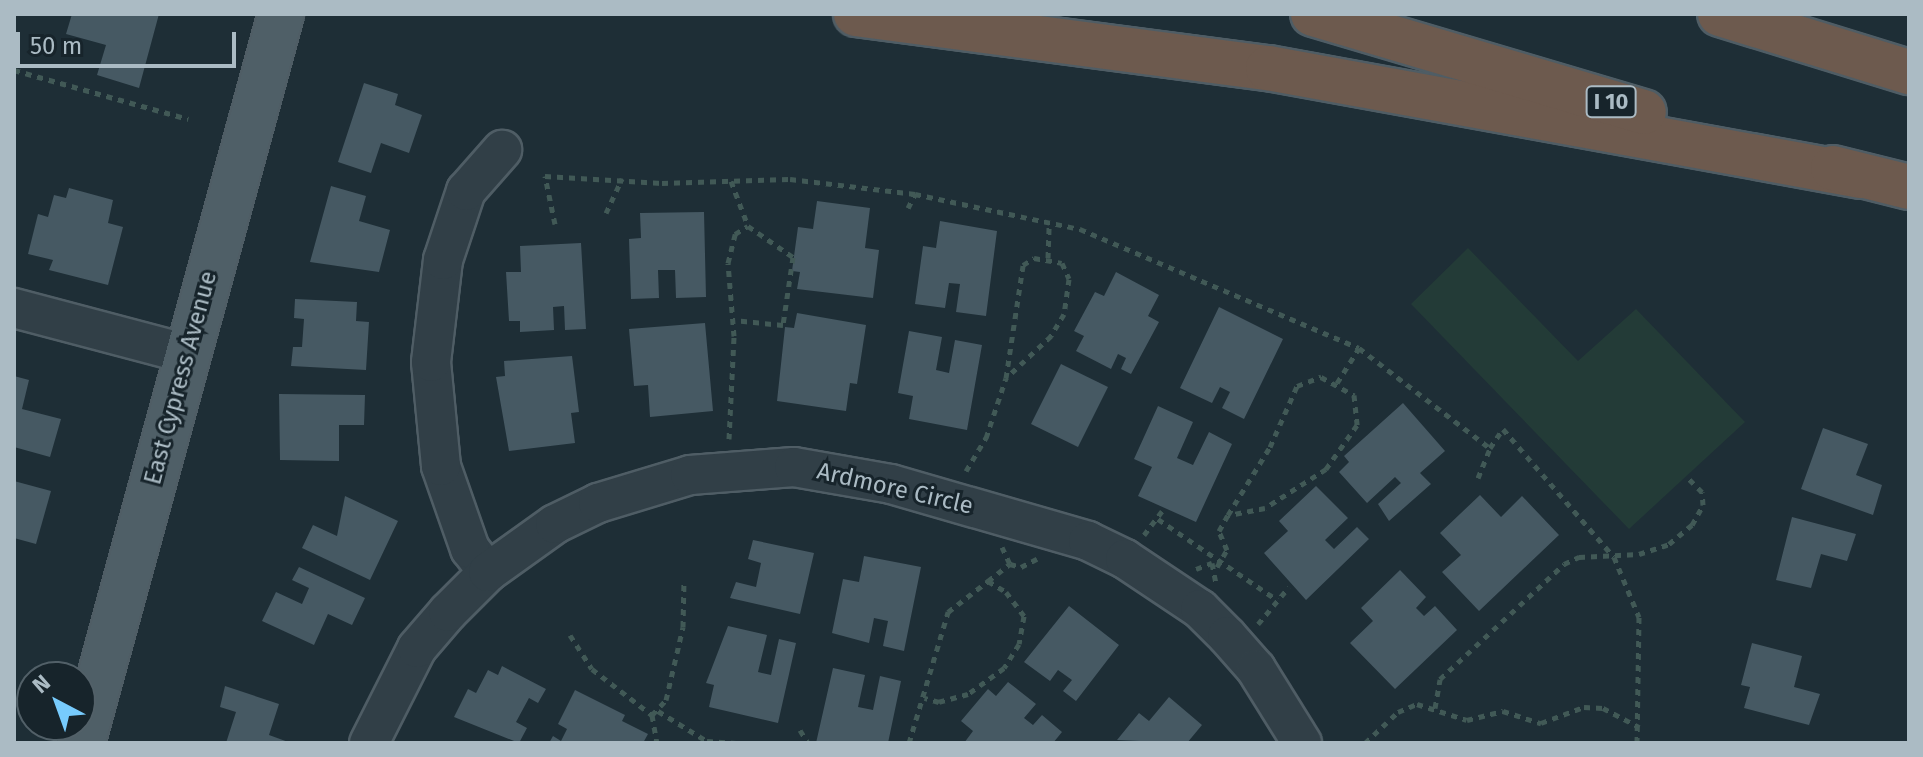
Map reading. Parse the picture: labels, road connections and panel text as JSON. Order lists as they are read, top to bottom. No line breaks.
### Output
{"streets":{"highway":["I 10"],"main road":["East Cypress Avenue"],"street":["Ardmore Circle"]},"scale_bar":"50 m","north":"top left"}
